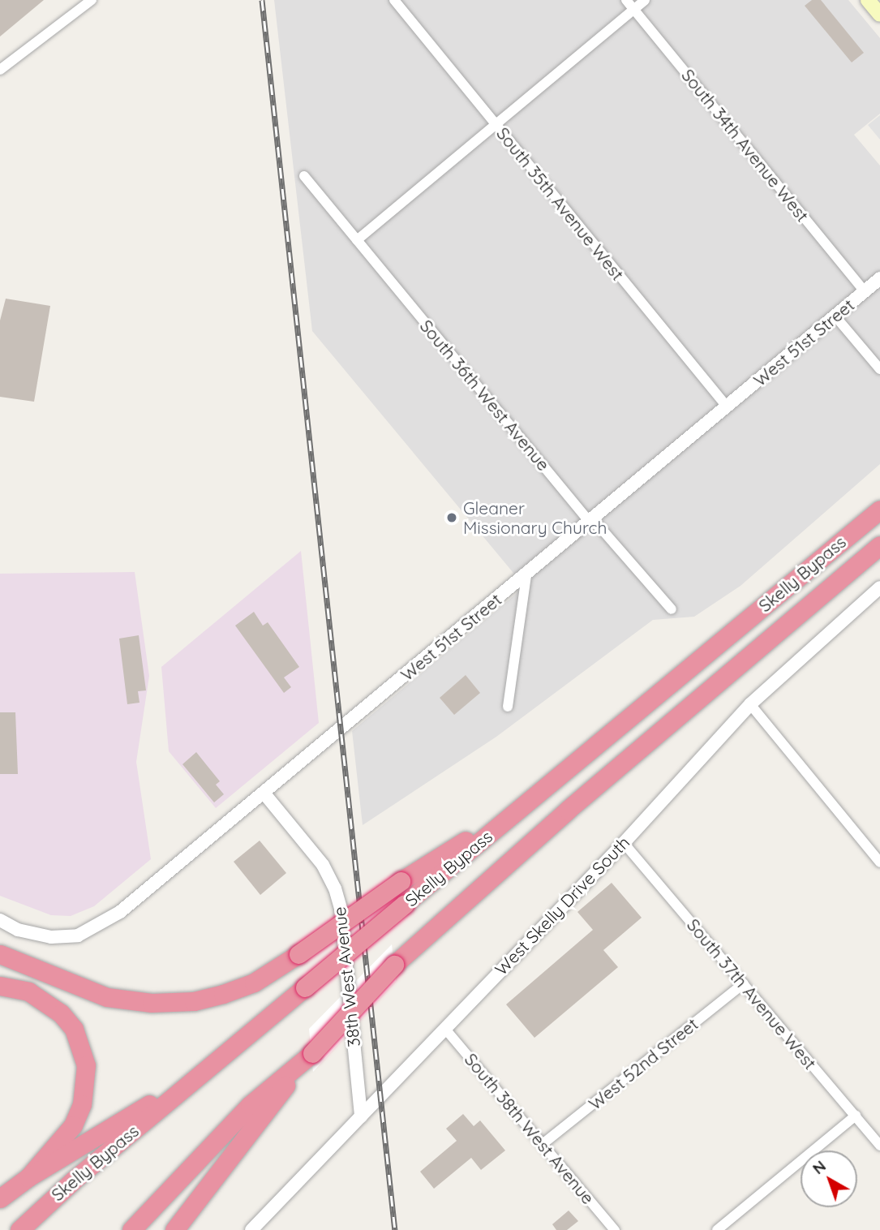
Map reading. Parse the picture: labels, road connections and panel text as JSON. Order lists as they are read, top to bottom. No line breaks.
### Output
{"streets":{"highway":["Skelly Bypass"],"street":["South 34th Avenue West","South 35th Avenue West","West 51st Street","South 36th West Avenue","West Skelly Drive South","38th West Avenue","South 37th Avenue West","West 52nd Street","South 38th West Avenue"]},"crossings":[["South 34th Avenue West","West 51st Street"],["South 35th Avenue West","West 51st Street"],["West 51st Street","South 36th West Avenue"],["West 51st Street","38th West Avenue"],["West Skelly Drive South","38th West Avenue"],["West Skelly Drive South","South 37th Avenue West"],["West Skelly Drive South","South 38th West Avenue"],["South 37th Avenue West","West 52nd Street"],["West 52nd Street","South 38th West Avenue"]],"places":["Gleaner Missionary Church"],"north":"top left"}
